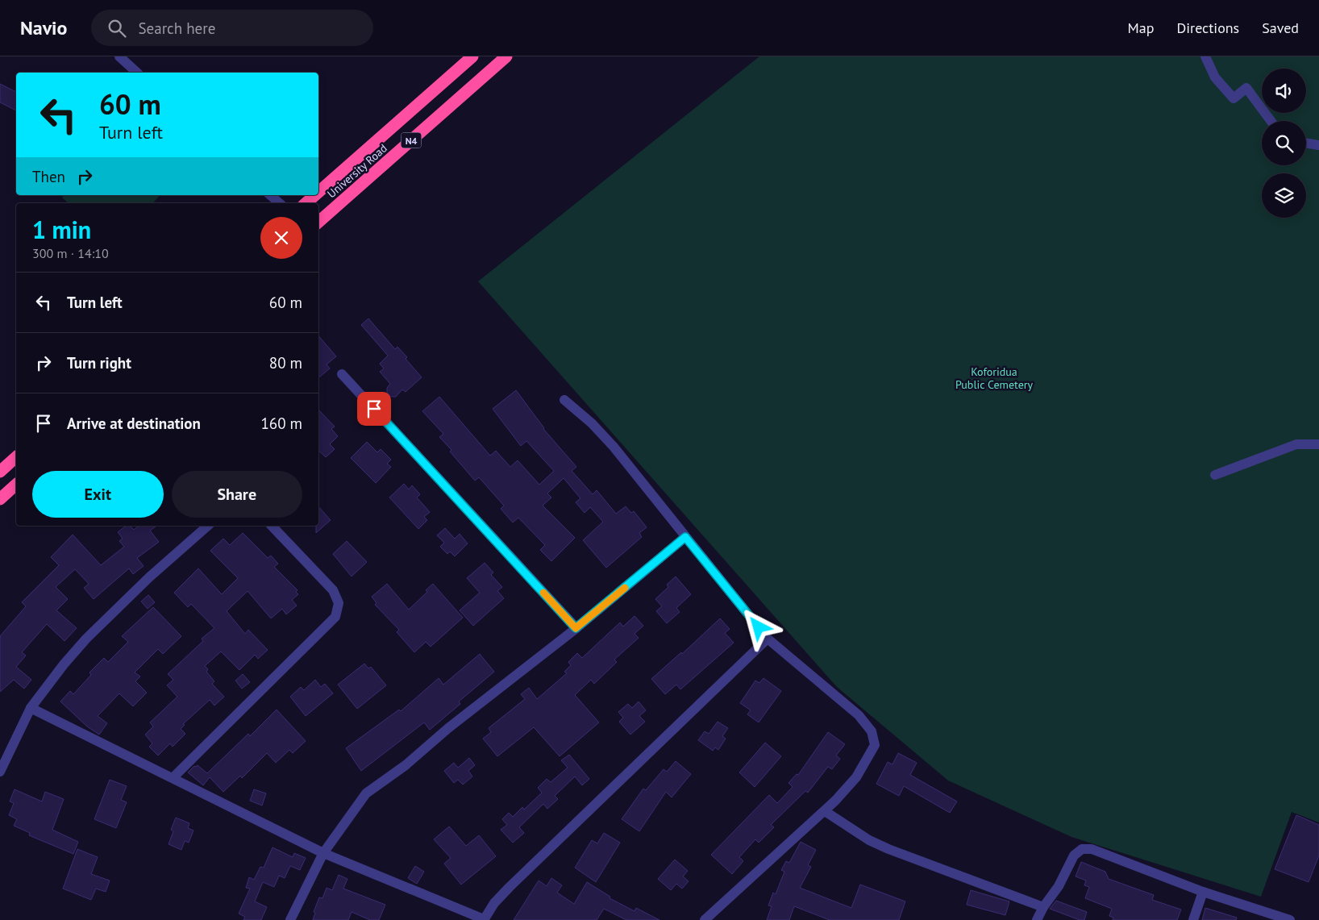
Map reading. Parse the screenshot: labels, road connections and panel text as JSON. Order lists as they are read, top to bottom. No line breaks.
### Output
{"streets":{"highway":["N4","University Road"]},"parks":["Koforidua Public Cemetery"],"page":{"header":"Navio","search":"Search here","nav":["Map","Directions","Saved"],"turn":["60 m","Turn left"],"then":"Then","heading":["1 min","300 m · 14:10"],"list":[{"name":"Turn left","value":"60 m"},{"name":"Turn right","value":"80 m"},{"name":"Arrive at destination","value":"160 m"}],"buttons":["Exit","Share"]}}
